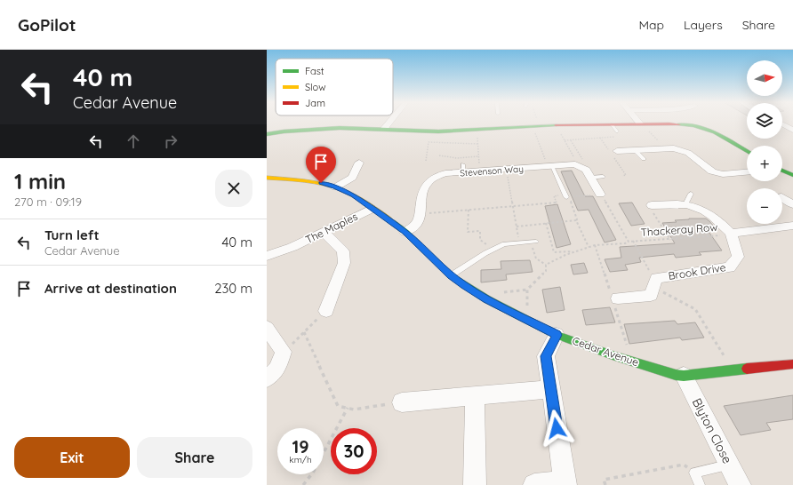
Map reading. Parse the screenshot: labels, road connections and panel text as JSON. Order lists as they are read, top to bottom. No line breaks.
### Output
{"streets":{"street":["Stevenson Way","The Maples","Brook Drive","Cedar Avenue","Blyton Close"],"path":["Thackeray Row"]},"crossings":[["Stevenson Way","Cedar Avenue"],["The Maples","Cedar Avenue"],["Thackeray Row","Brook Drive"],["Cedar Avenue","Blyton Close"]],"legend":["Fast","Slow","Jam"],"north":"right","page":{"header":"GoPilot","nav":["Map","Layers","Share"],"turn":["40 m","Cedar Avenue"],"map_buttons":["+","−"],"heading":["1 min","270 m · 09:19"],"list":[{"name":"Turn left","note":"Cedar Avenue","value":"40 m"},{"name":"Arrive at destination","value":"230 m"}],"speed":"19 km/h","limit":"30","buttons":["Exit","Share"]}}
